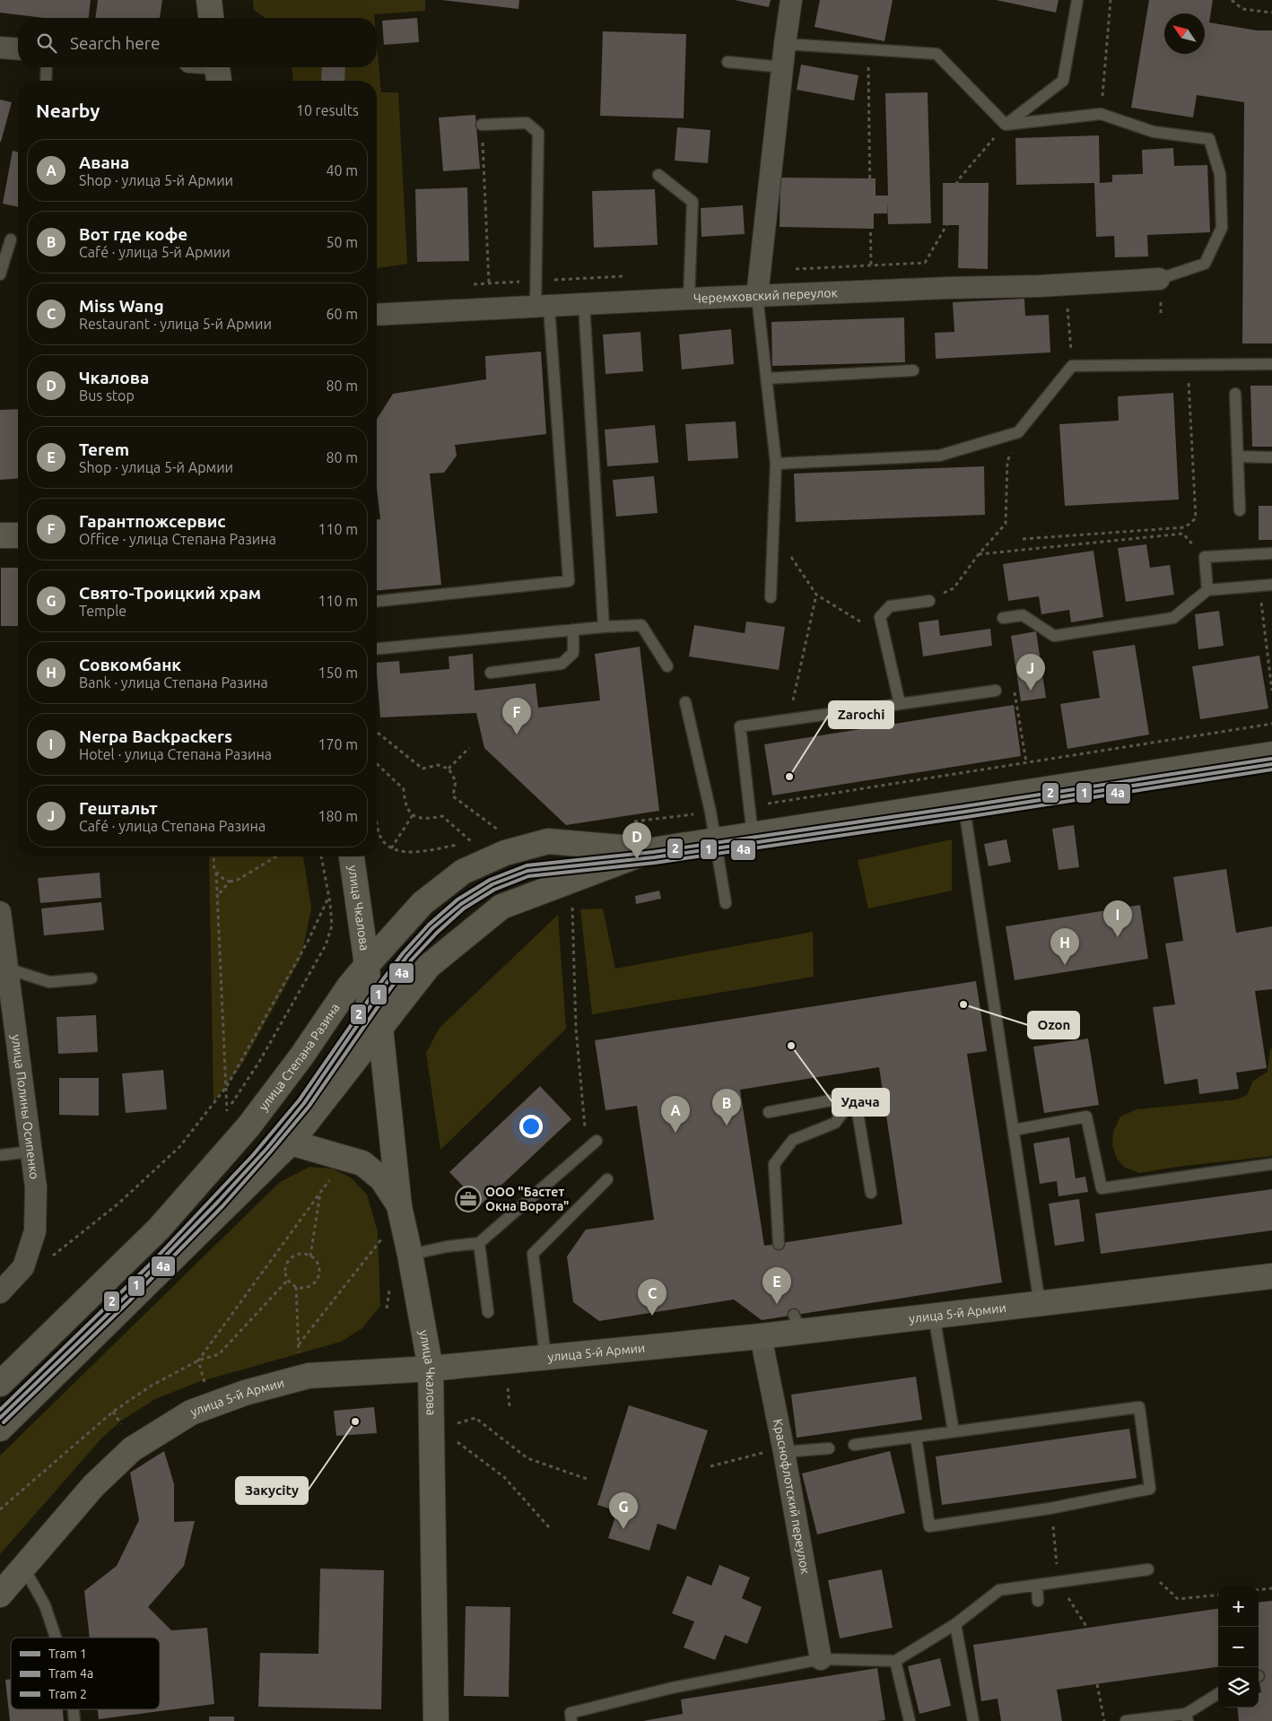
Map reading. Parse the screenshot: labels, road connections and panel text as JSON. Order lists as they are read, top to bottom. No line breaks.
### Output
{"streets":{"main road":["улица Чкалова","улица Степана Разина","улица 5-й Армии"],"street":["Черемховский переулок","улица Полины Осипенко","Краснофлотский переулок"]},"crossings":[["улица Чкалова","улица Степана Разина"],["улица Чкалова","улица 5-й Армии"],["улица 5-й Армии","Краснофлотский переулок"]],"places":{"other":["Zarochi","Ozon","Удача","Закуcity"],"office":["ООО \"Бастет Окна Ворота\""]},"lines":["tram line 2","tram line 1","tram line 4a"],"legend":["Tram 1","Tram 4a","Tram 2"],"north":"top left","page":{"search":"Search here","heading":["Nearby","10 results"],"list":[{"mark":"A","name":"Авана","note":"Shop · улица 5-й Армии","value":"40 m"},{"mark":"B","name":"Вот где кофе","note":"Café · улица 5-й Армии","value":"50 m"},{"mark":"C","name":"Miss Wang","note":"Restaurant · улица 5-й Армии","value":"60 m"},{"mark":"D","name":"Чкалова","note":"Bus stop","value":"80 m"},{"mark":"E","name":"Terem","note":"Shop · улица 5-й Армии","value":"80 m"},{"mark":"F","name":"Гарантпожсервис","note":"Office · улица Степана Разина","value":"110 m"},{"mark":"G","name":"Свято-Троицкий храм","note":"Temple","value":"110 m"},{"mark":"H","name":"Совкомбанк","note":"Bank · улица Степана Разина","value":"150 m"},{"mark":"I","name":"Nerpa Backpackers","note":"Hotel · улица Степана Разина","value":"170 m"},{"mark":"J","name":"Гештальт","note":"Café · улица Степана Разина","value":"180 m"}],"pins":["J","F","D","I","H","B","A","E","C","G"],"map_buttons":["+","−"]}}
